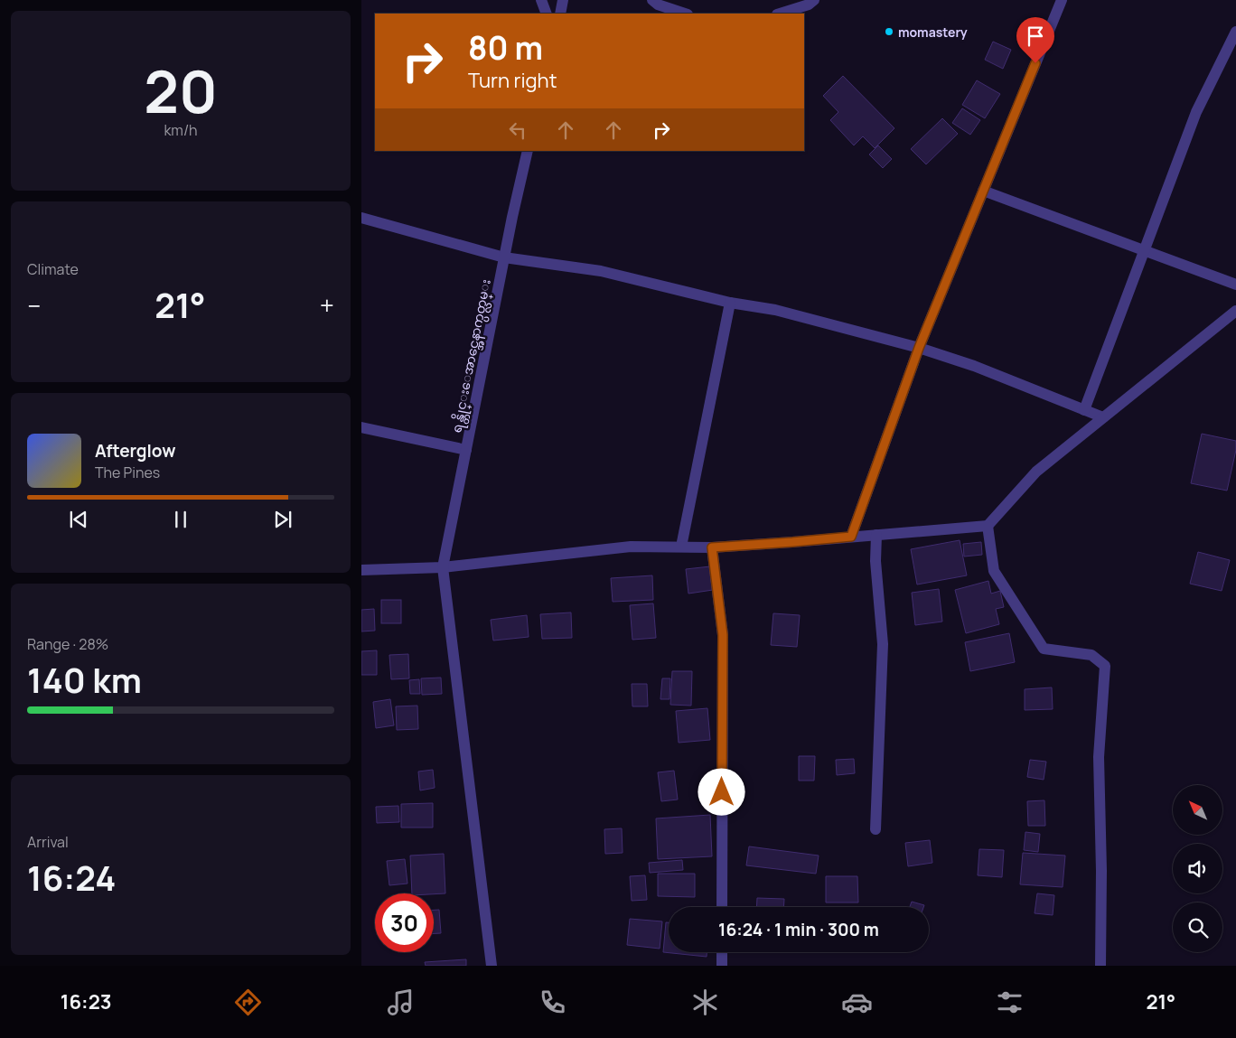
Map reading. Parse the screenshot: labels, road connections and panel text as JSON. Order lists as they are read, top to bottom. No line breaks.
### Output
{"streets":{"street":["ရန္တိုင္းေအာင္အေနာက္ပတ္လမ္း"]},"places":["momastery"],"north":"top left","page":{"tile":[["20","km/h"],"Climate",["Range · 28%","140 km"],["Arrival","16:24"]],"turn":["80 m","Turn right"],"heat":["−","21°","+"],"song":["Afterglow","The Pines"],"limit":"30","trip":"16:24 · 1 min · 300 m","tabs":["16:23","21°"]}}
